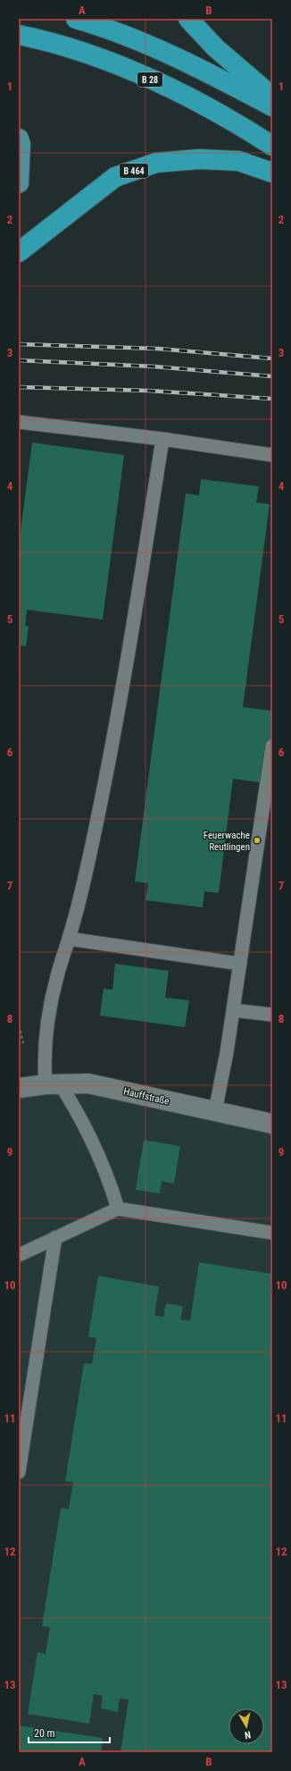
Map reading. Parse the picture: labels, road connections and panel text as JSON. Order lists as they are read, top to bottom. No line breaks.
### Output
{"streets":{"highway":["B 28","B 464"],"street":["Hauffstraße"]},"places":["Feuerwache Reutlingen"],"scale_bar":"20 m","north":"bottom","grid":{"columns":["A","B"],"rows":["1","2","3","4","5","6","7","8","9","10","11","12","13"]}}
